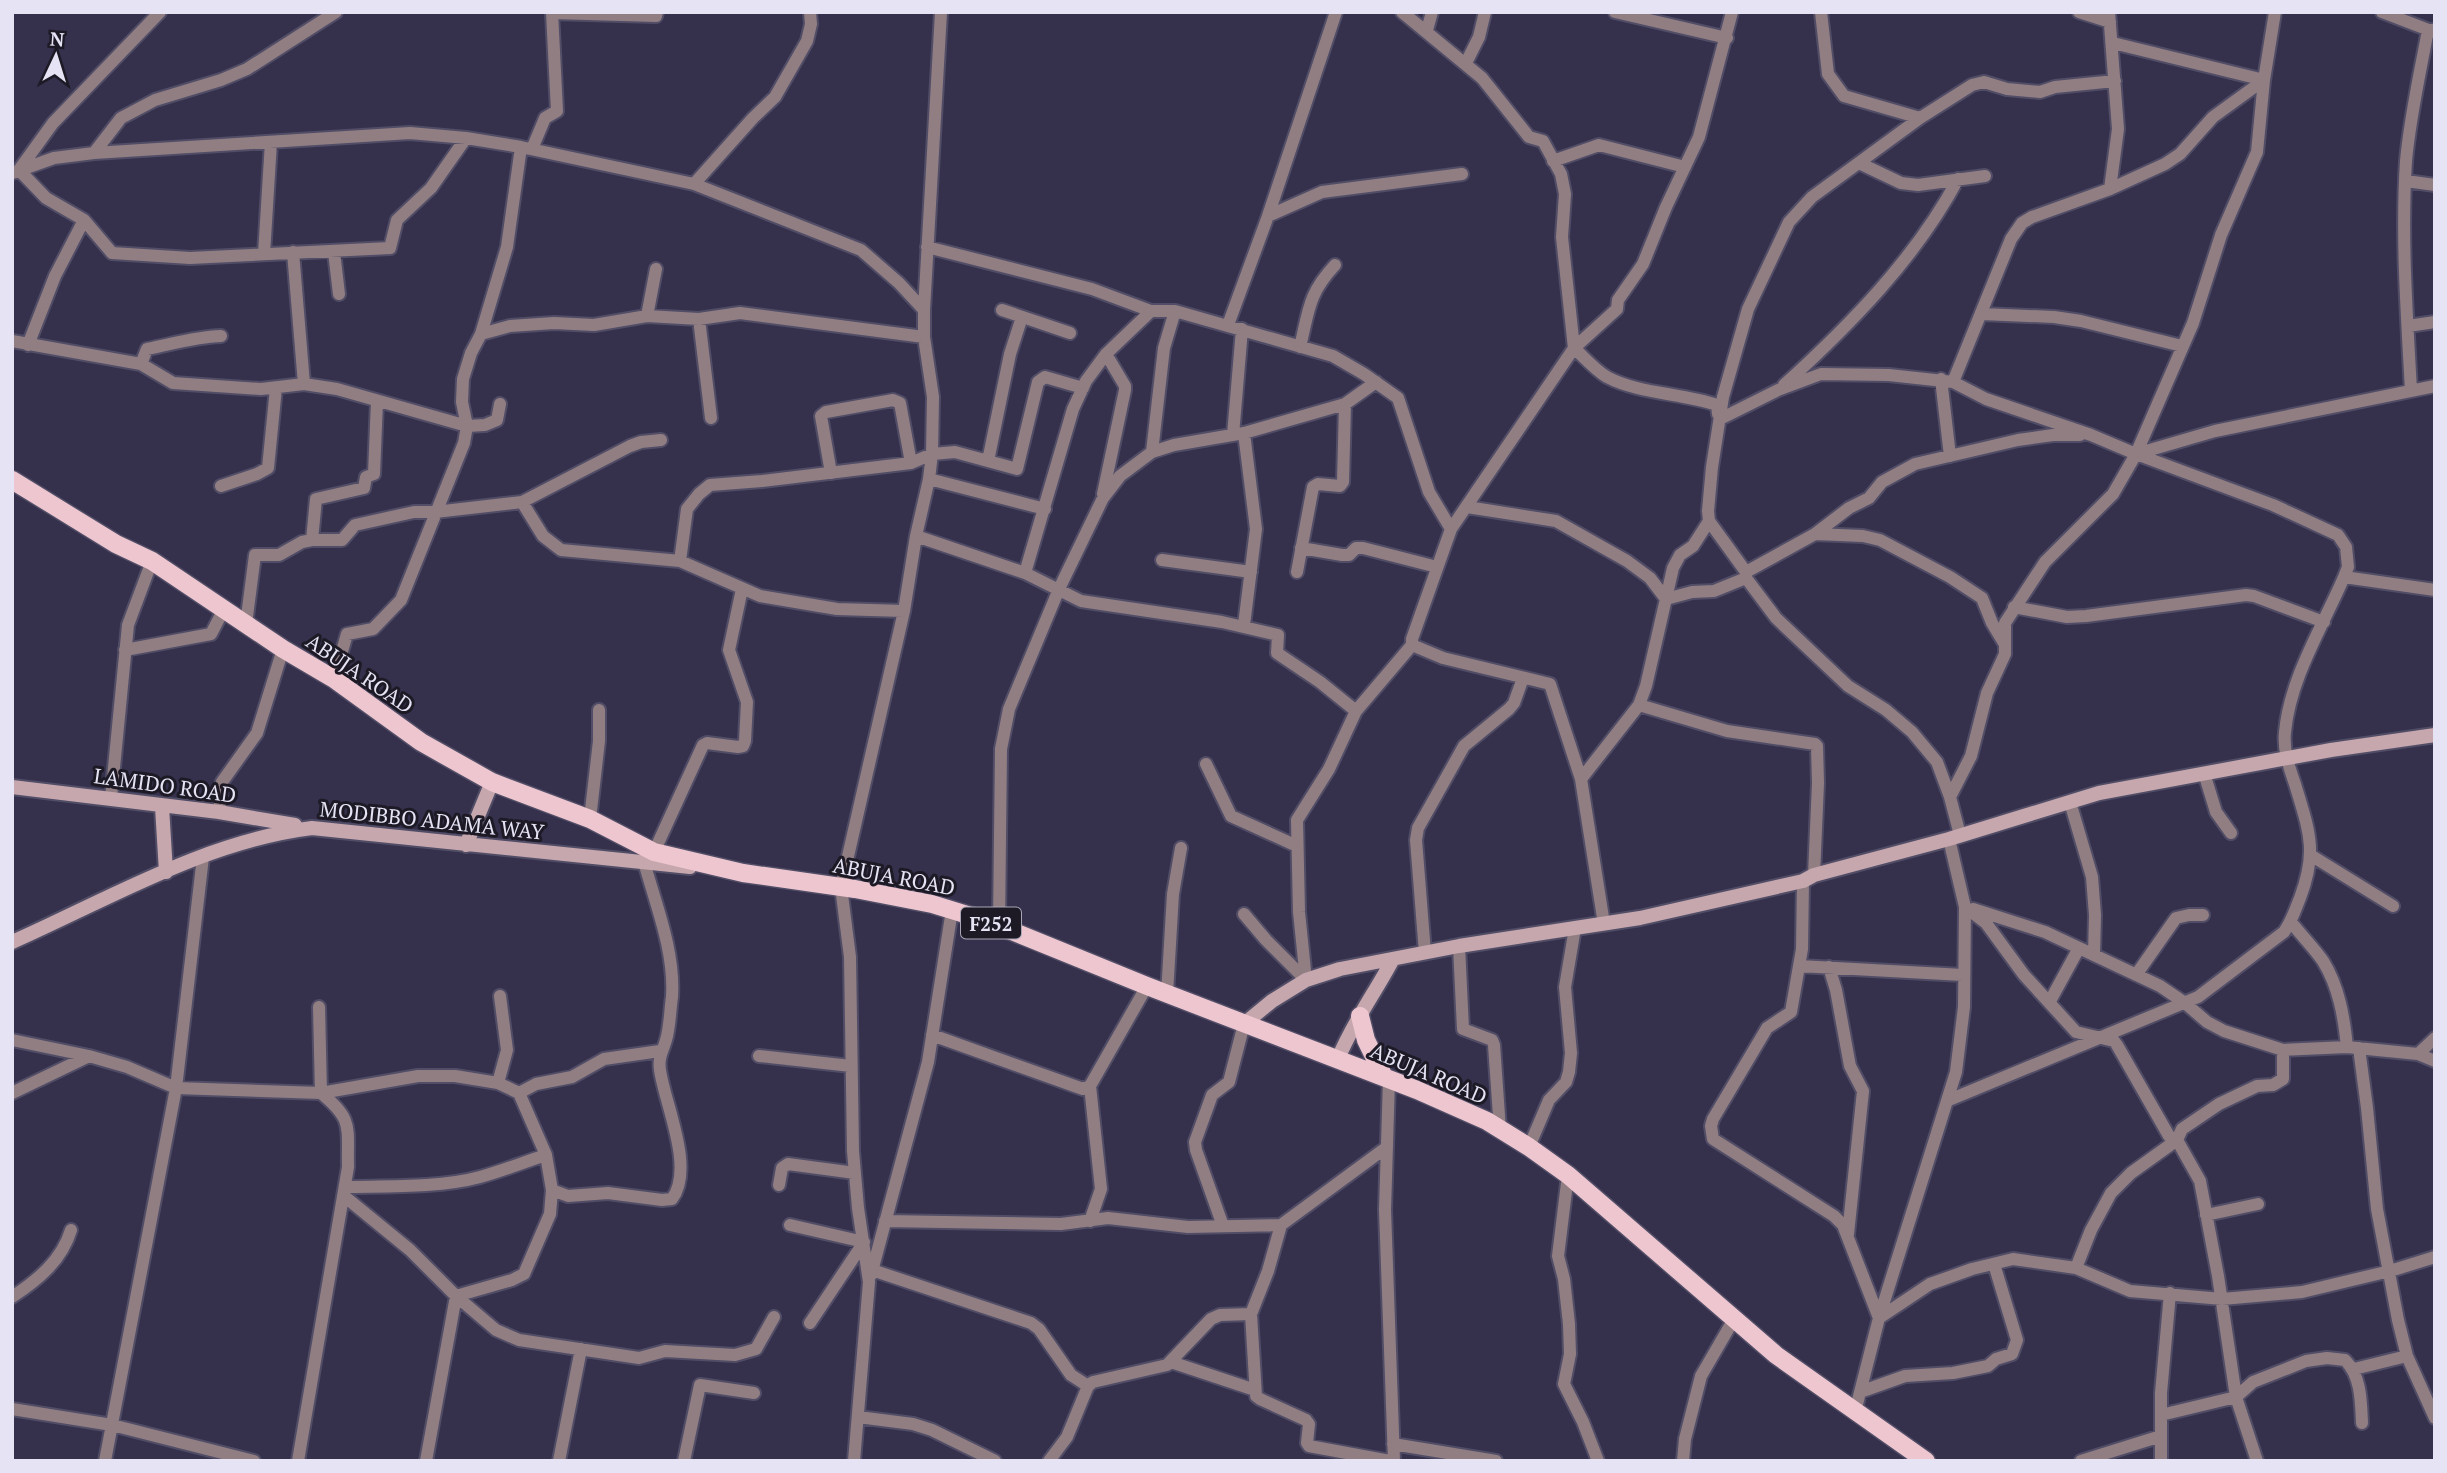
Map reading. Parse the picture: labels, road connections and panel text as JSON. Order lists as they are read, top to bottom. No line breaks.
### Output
{"streets":{"main road":["ABUJA ROAD","F252"],"street":["LAMIDO ROAD","MODIBBO ADAMA WAY"]},"crossings":[["ABUJA ROAD","MODIBBO ADAMA WAY"],["LAMIDO ROAD","MODIBBO ADAMA WAY"]],"north":"top"}
